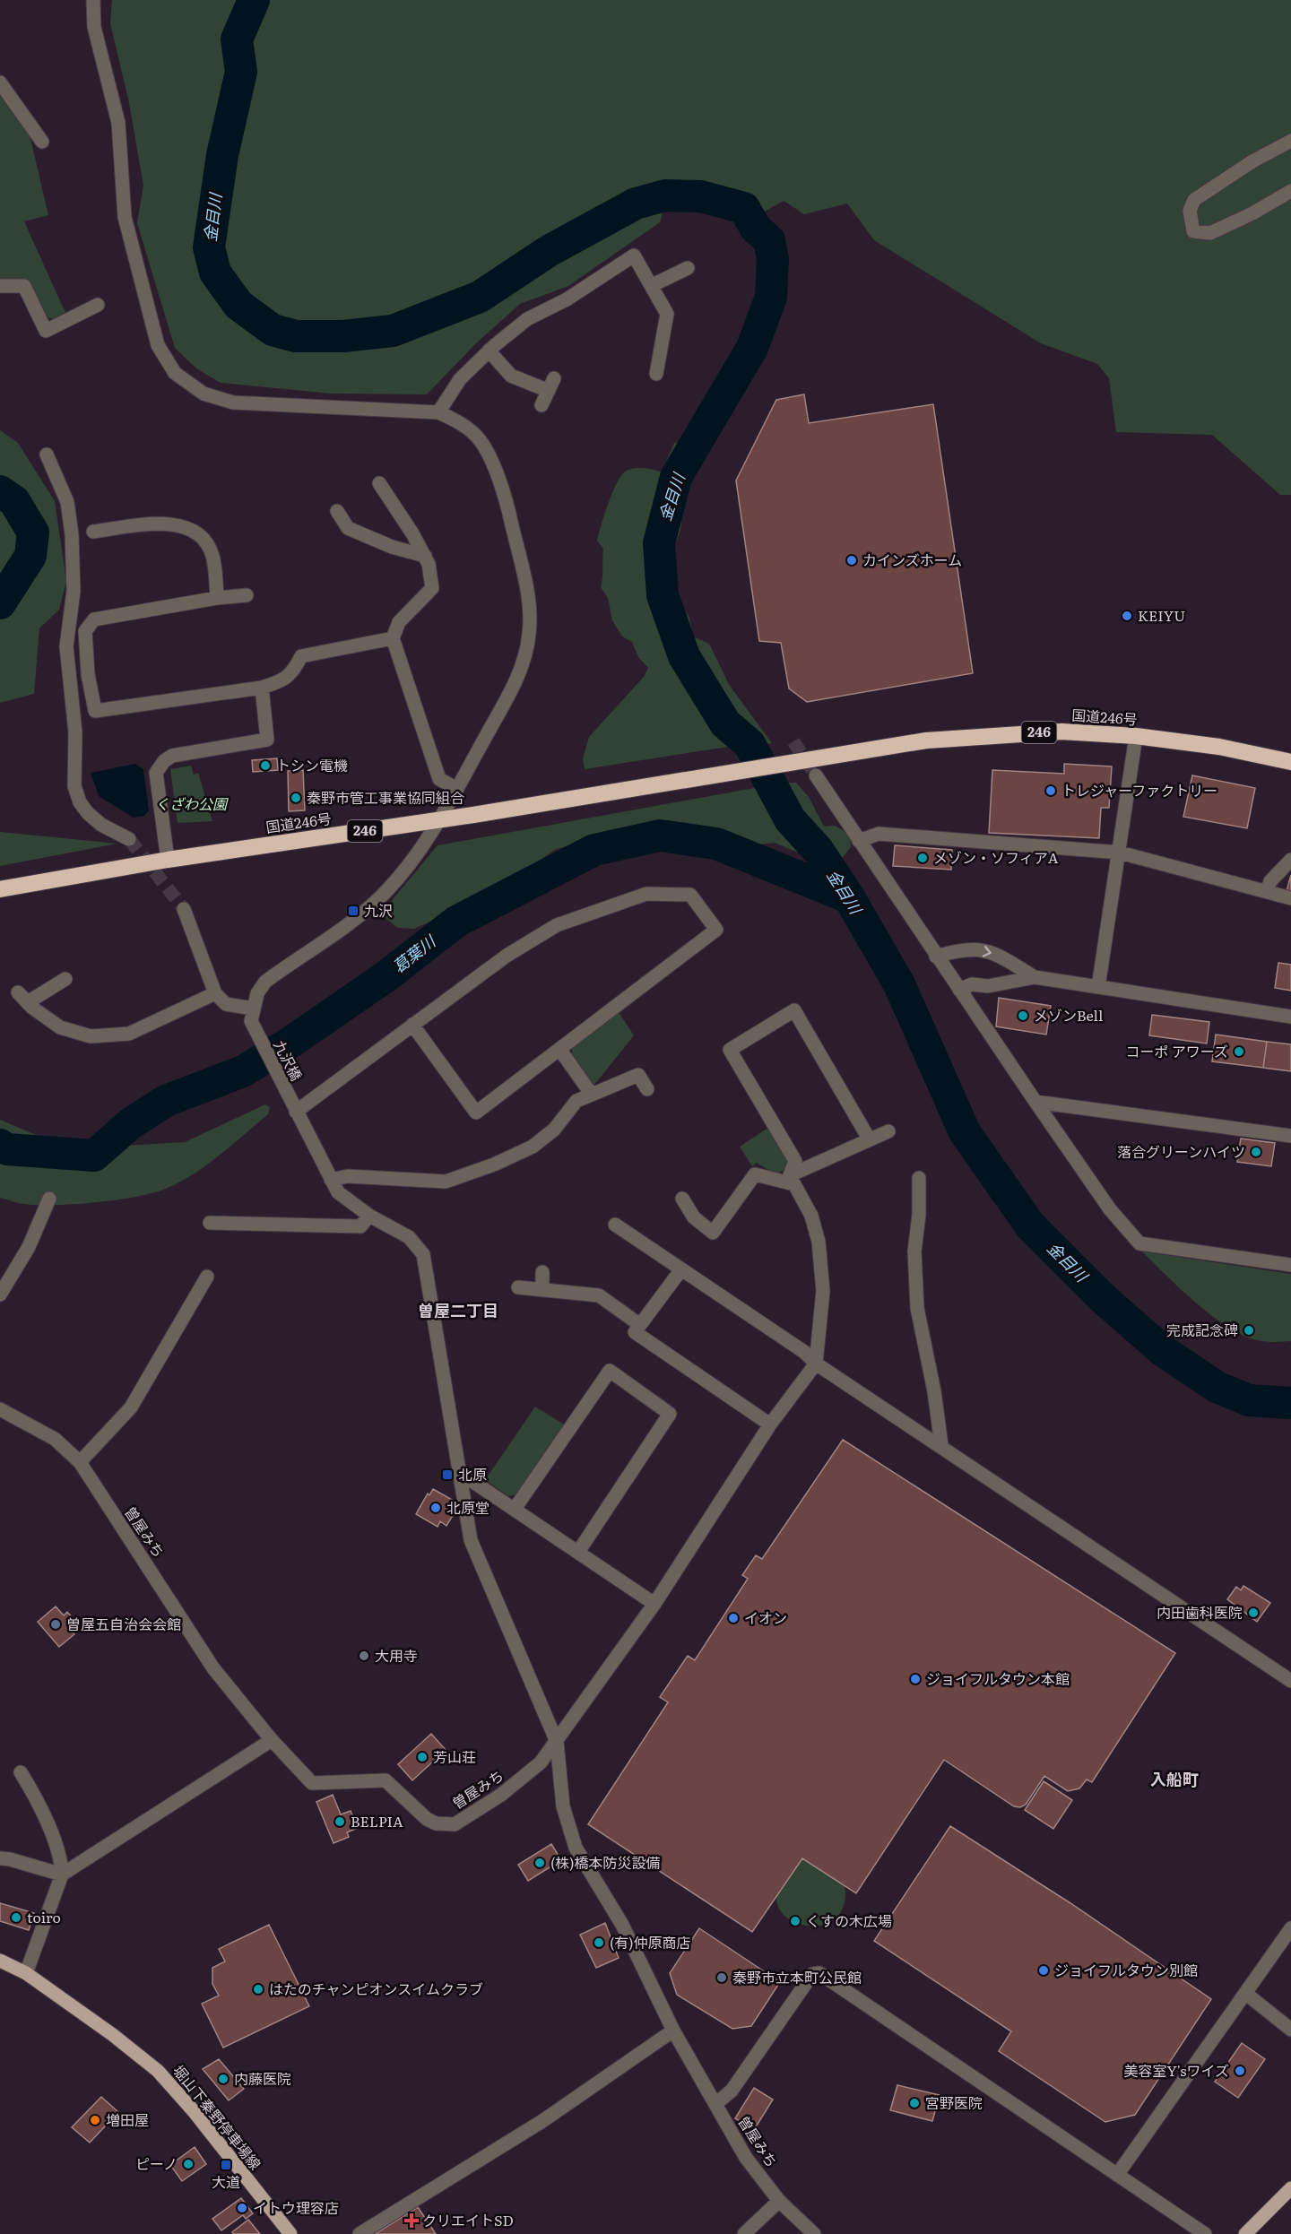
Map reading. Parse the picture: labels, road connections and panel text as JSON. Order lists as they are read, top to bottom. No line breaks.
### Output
{"streets":{"highway":["国道246号","246"],"main road":["堀山下秦野停車場線"],"street":["九沢橋","曽屋みち"]},"crossings":[["九沢橋","曽屋みち"]],"districts":["曽屋二丁目","入船町"],"water":["金目川","葛葉川"],"parks":["くざわ公園"],"places":{"other":["カインズホーム","KEIYU","トシン電機","トレジャーファクトリー","秦野市管工事業協同組合","メゾン・ソフィアA","メゾンBell","コーポ アワーズ","落合グリーンハイツ","完成記念碑","北原堂","内田歯科医院","イオン","曽屋五自治会会館","大用寺","ジョイフルタウン本館","芳山荘","BELPIA","(株)橋本防災設備","toiro","くすの木広場","(有)仲原商店","ジョイフルタウン別館","秦野市立本町公民館","はたのチャンピオンスイムクラブ","美容室Y'sワイズ","内藤医院","宮野医院","増田屋","ピーノ","イトウ理容店"],"transit":["九沢","北原","大道"],"health":["クリエイトSD"]}}
